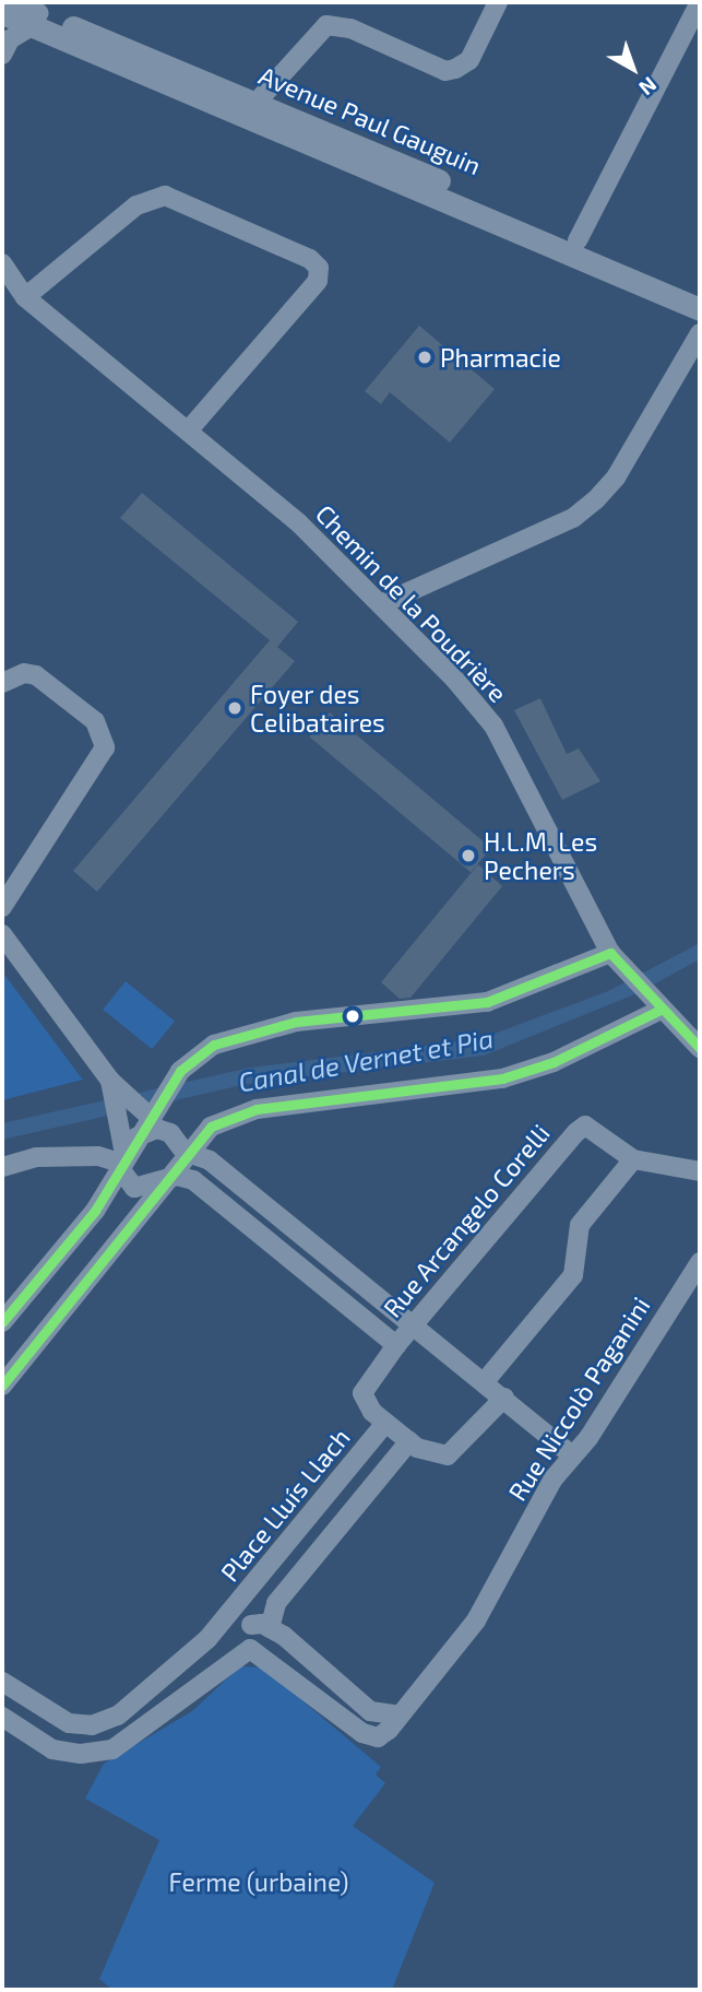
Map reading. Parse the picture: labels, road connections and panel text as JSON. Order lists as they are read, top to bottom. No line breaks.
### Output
{"streets":{"street":["Avenue Paul Gauguin","Chemin de la Poudrière","Rue Arcangelo Corelli","Rue Niccolò Paganini","Place Lluís Llach"]},"crossings":[["Rue Arcangelo Corelli","Place Lluís Llach"]],"water":["Canal de Vernet et Pia"],"parks":["Ferme (urbaine)"],"places":["Pharmacie","Foyer des Celibataires","H.L.M. Les Pechers"],"north":"bottom right"}
